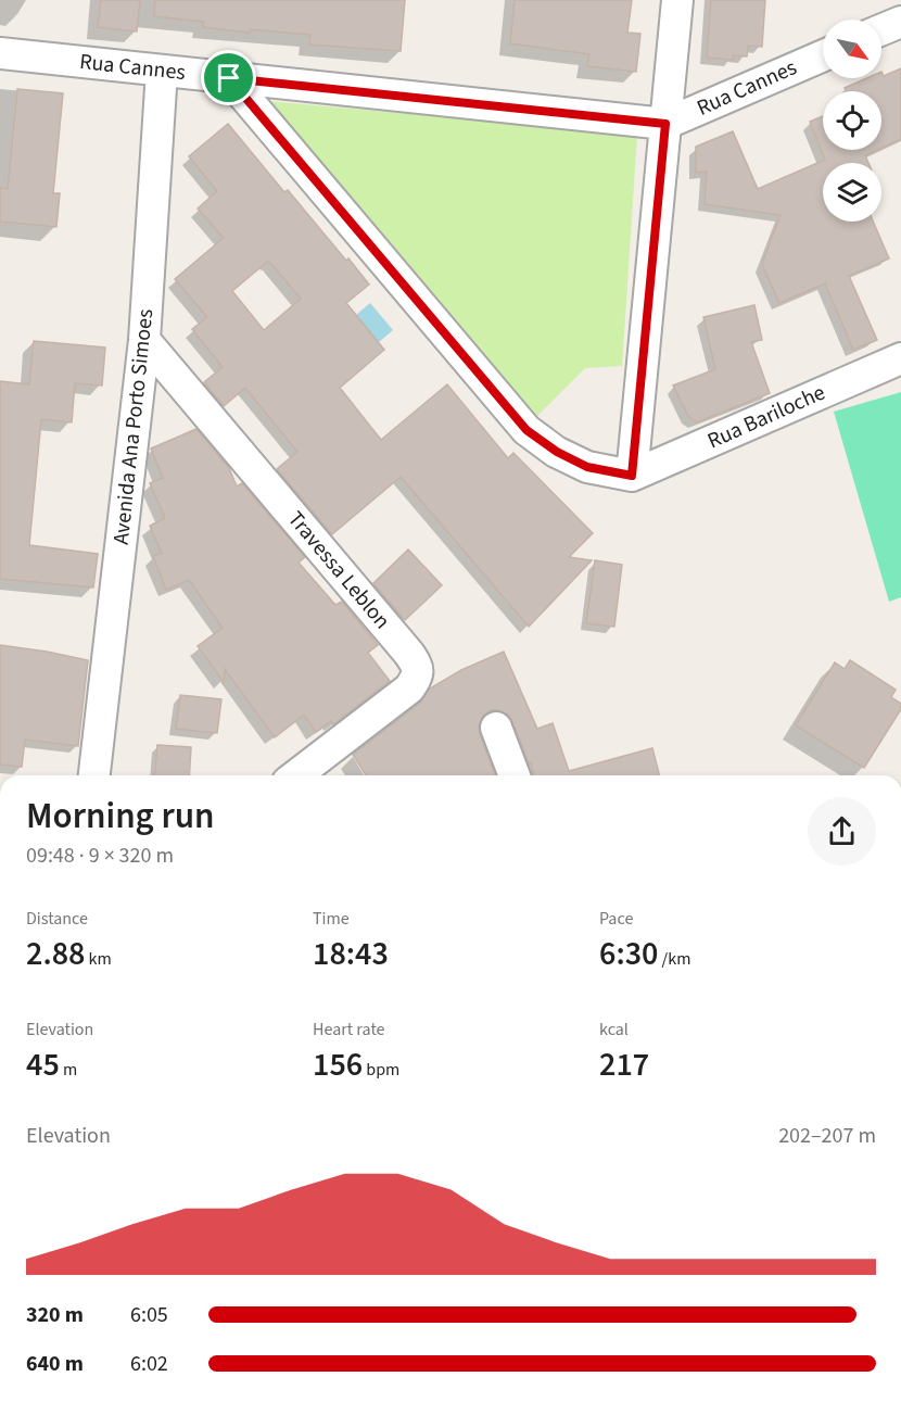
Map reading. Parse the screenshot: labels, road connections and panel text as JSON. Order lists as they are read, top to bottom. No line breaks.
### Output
{"streets":{"street":["Rua Cannes","Rua Bariloche","Avenida Ana Porto Simoes","Travessa Leblon"]},"crossings":[["Rua Cannes","Avenida Ana Porto Simoes"],["Avenida Ana Porto Simoes","Travessa Leblon"]],"north":"bottom right","page":{"heading":["Morning run","09:48 · 9 × 320 m"],"stats":[["Distance","2.88 km"],["Time","18:43"],["Pace","6:30 /km"],["Elevation","45 m"],["Heart rate","156 bpm"],["kcal","217"]],"chart":["Elevation","202–207 m"],"list":[{"name":"320 m","note":"6:05"},{"name":"640 m","note":"6:02"}]}}
